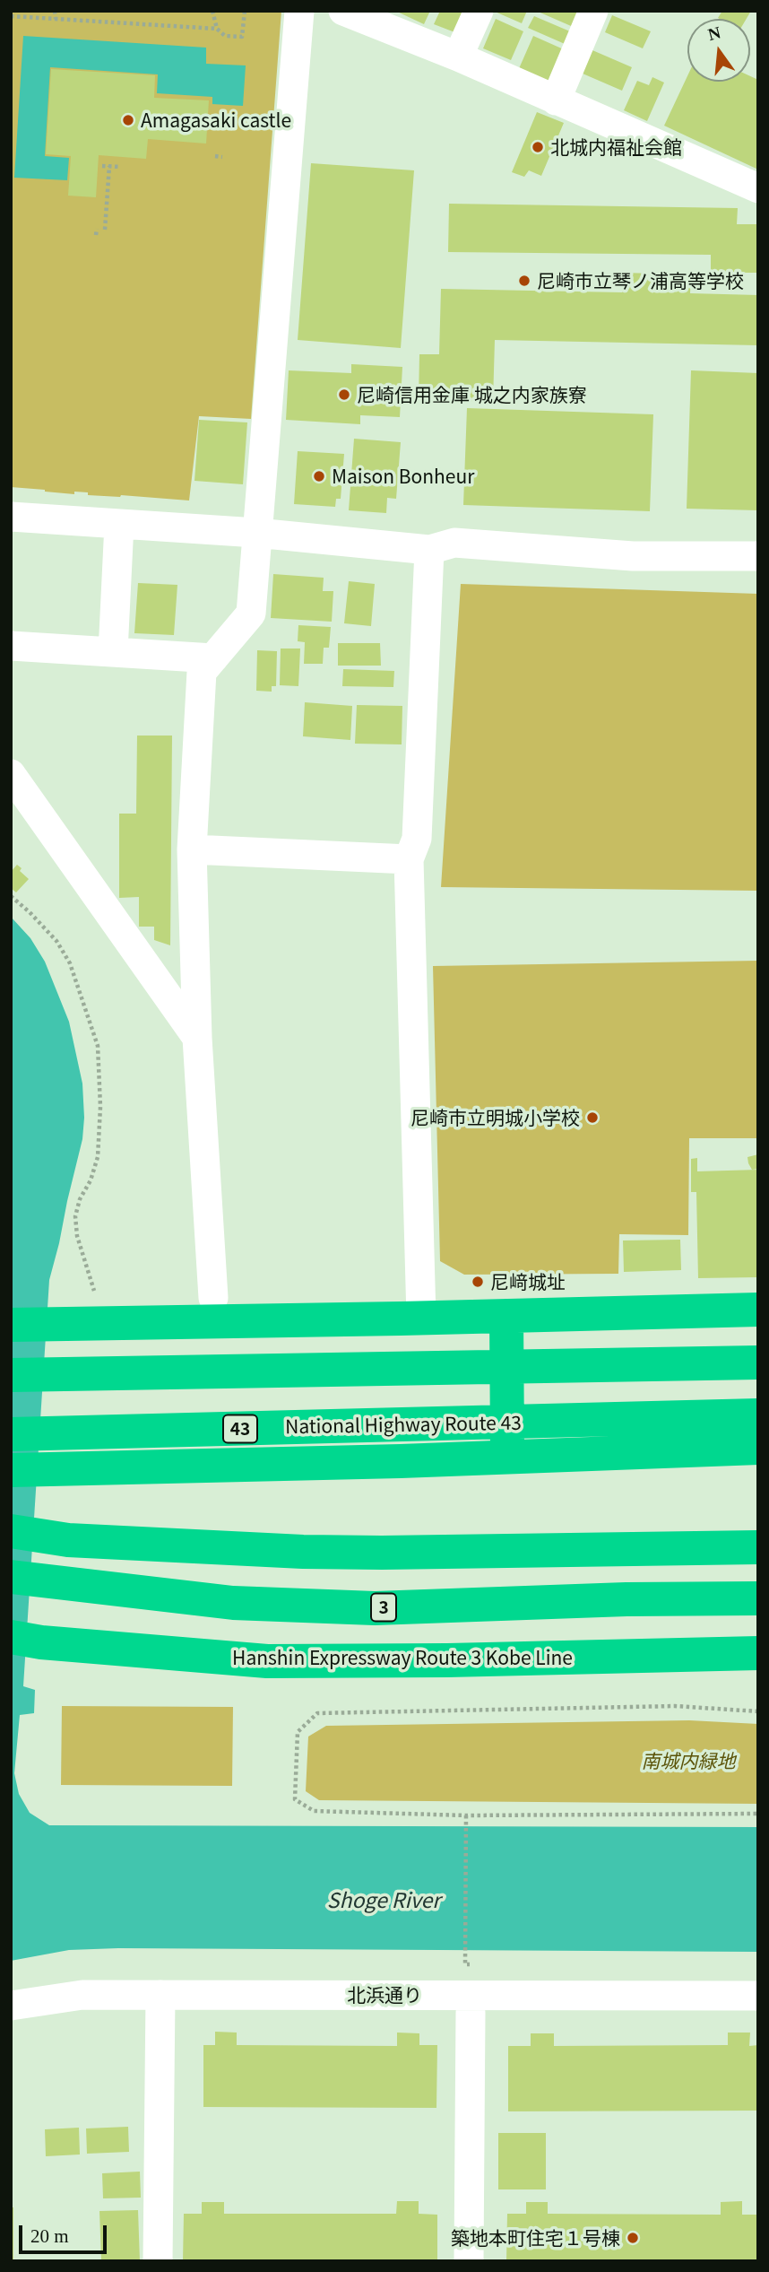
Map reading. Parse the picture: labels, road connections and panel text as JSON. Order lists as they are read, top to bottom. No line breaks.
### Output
{"streets":{"highway":["National Highway Route 43","43","3","Hanshin Expressway Route 3 Kobe Line"],"street":["北浜通り"]},"water":["Shoge River"],"parks":["南城内緑地"],"places":["Amagasaki castle","北城内福祉会館","尼崎市立琴ノ浦高等学校","尼崎信用金庫 城之内家族寮","Maison Bonheur","尼崎市立明城小学校","尼﨑城址","築地本町住宅１号棟"],"scale_bar":"20 m","north":"top"}
